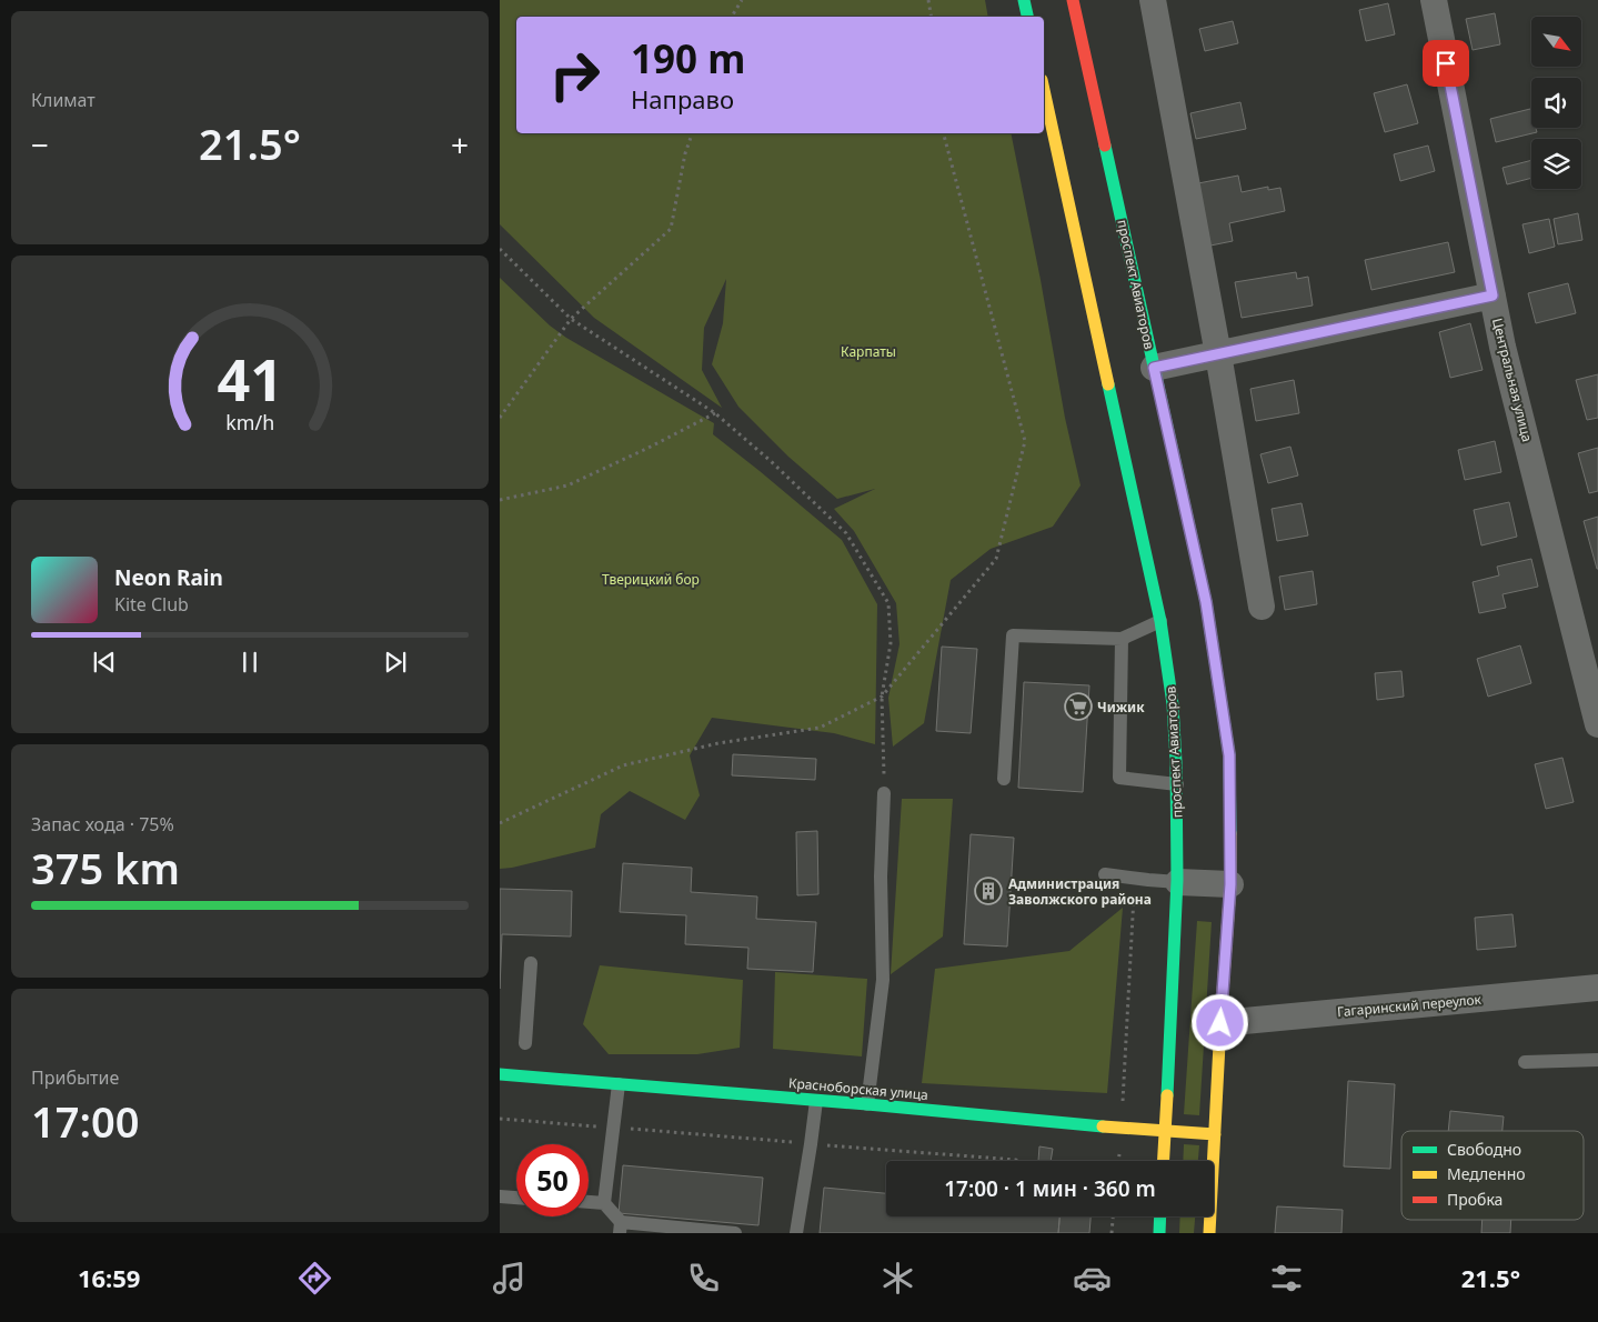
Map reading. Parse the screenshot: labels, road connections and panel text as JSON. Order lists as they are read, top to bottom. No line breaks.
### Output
{"streets":{"main road":["проспект Авиаторов","Красноборская улица"],"street":["Центральная улица","Гагаринский переулок"]},"crossings":[["проспект Авиаторов","Гагаринский переулок"],["проспект Авиаторов","Красноборская улица"]],"parks":["Карпаты","Тверицкий бор"],"places":{"supermarket":["Чижик"],"building":["Администрация Заволжского района"]},"legend":["Свободно","Медленно","Пробка"],"north":"bottom right","page":{"tile":["Климат",["Запас хода · 75%","375 km"],["Прибытие","17:00"]],"turn":["190 m","Направо"],"heat":["−","21.5°","+"],"song":["Neon Rain","Kite Club"],"limit":"50","trip":"17:00 · 1 мин · 360 m","tabs":["16:59","21.5°"],"gauge":["41","km/h"]}}
